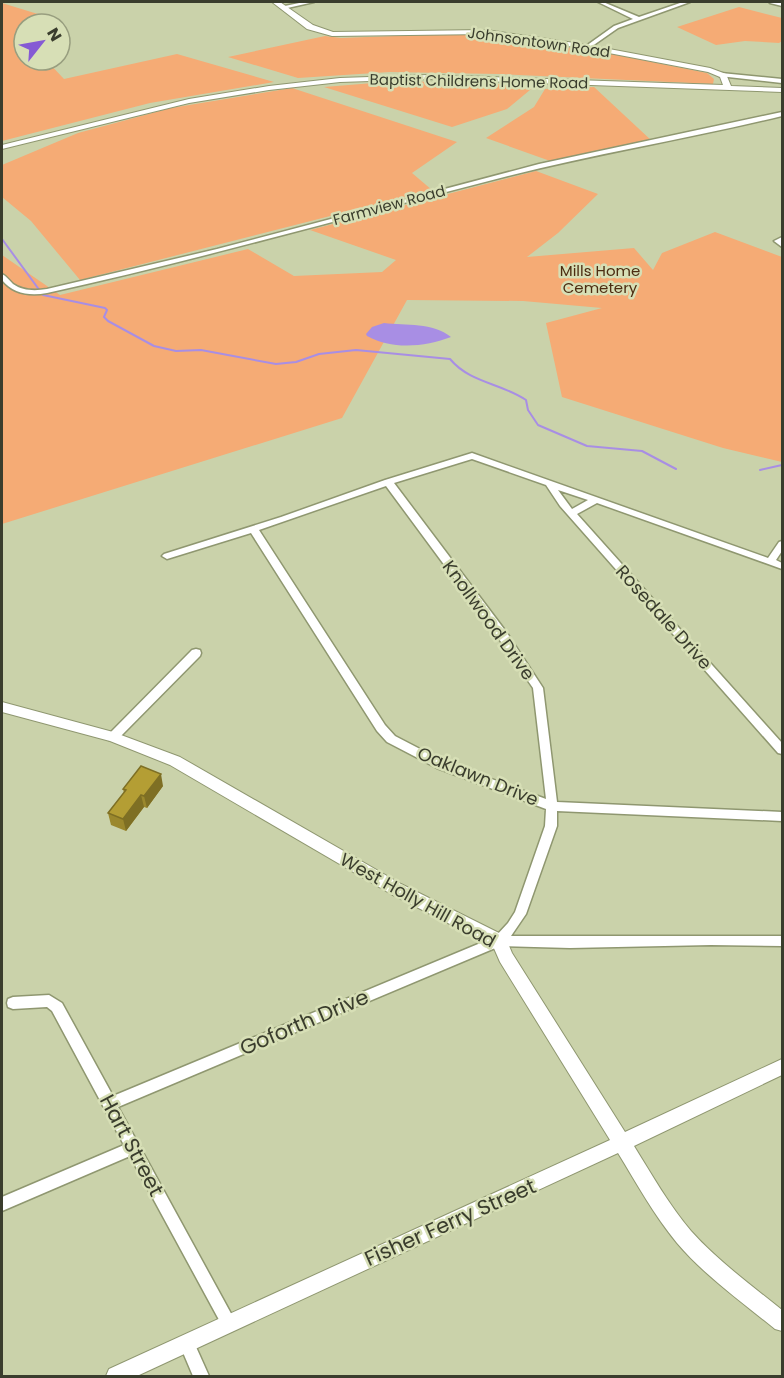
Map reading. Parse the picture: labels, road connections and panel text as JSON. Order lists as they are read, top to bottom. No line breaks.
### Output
{"streets":{"street":["Johnsontown Road","Baptist Childrens Home Road","Farmview Road","Rosedale Drive","Knollwood Drive","Oaklawn Drive","West Holly Hill Road","Goforth Drive","Hart Street","Fisher Ferry Street"]},"crossings":[["Knollwood Drive","Oaklawn Drive"],["Knollwood Drive","West Holly Hill Road"],["Knollwood Drive","Goforth Drive"],["West Holly Hill Road","Goforth Drive"],["West Holly Hill Road","Fisher Ferry Street"],["Goforth Drive","Hart Street"],["Hart Street","Fisher Ferry Street"]],"parks":["Mills Home Cemetery"],"north":"top right"}
